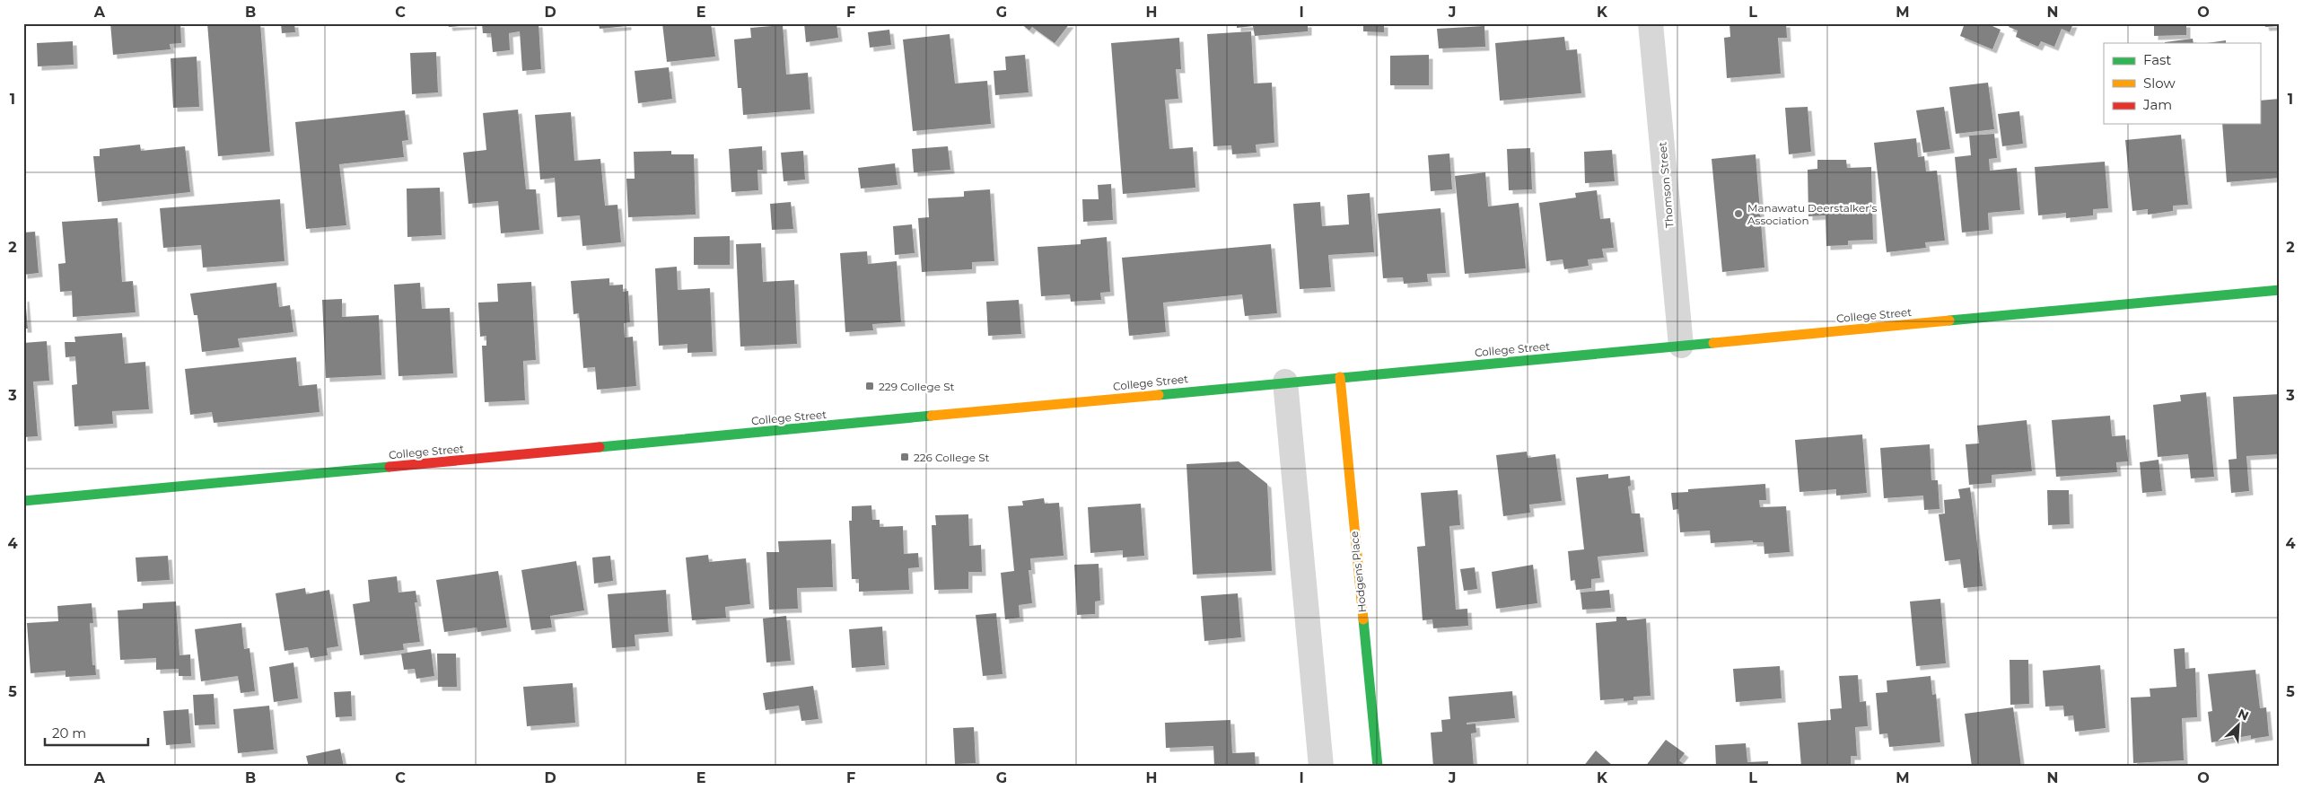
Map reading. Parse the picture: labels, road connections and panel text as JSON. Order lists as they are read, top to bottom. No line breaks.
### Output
{"streets":{"street":["Thomson Street","College Street","Hodgens Place"]},"crossings":[["Thomson Street","College Street"],["College Street","Hodgens Place"]],"places":{"other":["Manawatu Deerstalker's Association"],"transit":["229 College St","226 College St"]},"legend":["Fast","Slow","Jam"],"scale_bar":"20 m","north":"top right","grid":{"columns":["A","B","C","D","E","F","G","H","I","J","K","L","M","N","O"],"rows":["1","2","3","4","5"]}}
